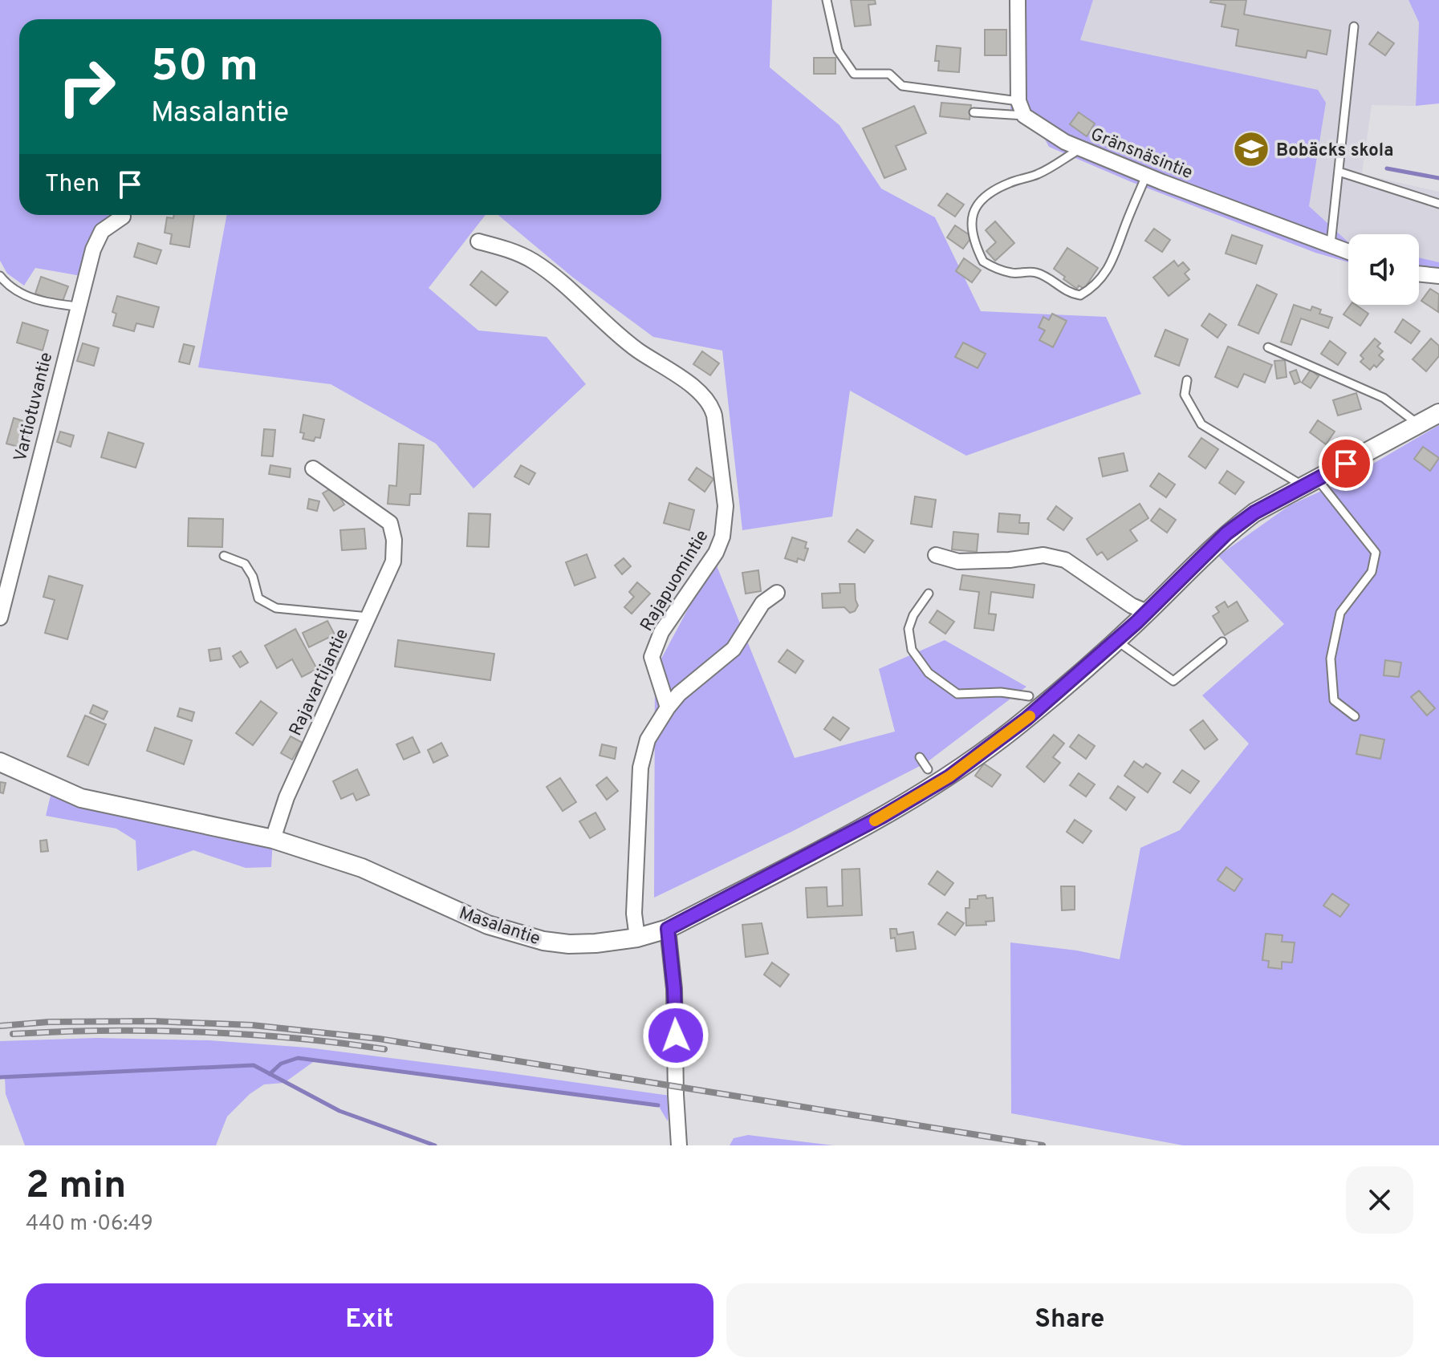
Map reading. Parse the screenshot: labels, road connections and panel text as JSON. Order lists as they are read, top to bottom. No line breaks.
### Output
{"streets":{"street":["Gränsnäsintie","Vartiotuvantie","Rajapuomintie","Rajavartijantie","Masalantie"]},"crossings":[["Rajavartijantie","Masalantie"]],"places":{"school or university":["Bobäcks skola"]},"page":{"turn":["50 m","Masalantie"],"then":"Then","heading":["2 min","440 m · 06:49"],"buttons":["Exit","Share"]}}
